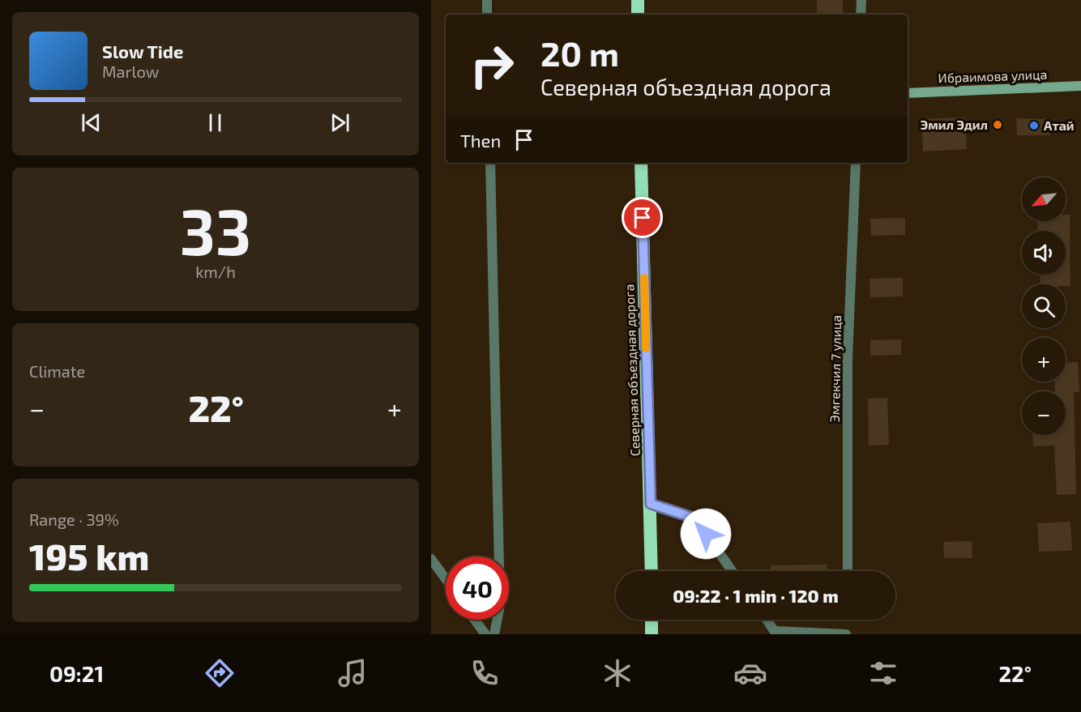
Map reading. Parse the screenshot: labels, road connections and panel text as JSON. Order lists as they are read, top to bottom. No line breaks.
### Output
{"streets":{"highway":["Северная объездная дорога"],"main road":["Ибраимова улица"],"street":["Эмгекчил 7 улица"]},"places":["Эмил Эдил","Атай"],"north":"bottom left","page":{"turn":["20 m","Северная объездная дорога"],"song":["Slow Tide","Marlow"],"then":"Then","tile":[["33","km/h"],"Climate",["Range · 39%","195 km"]],"map_buttons":["+","−"],"heat":["−","22°","+"],"limit":"40","trip":"09:22 · 1 min · 120 m","tabs":["09:21","22°"]}}
